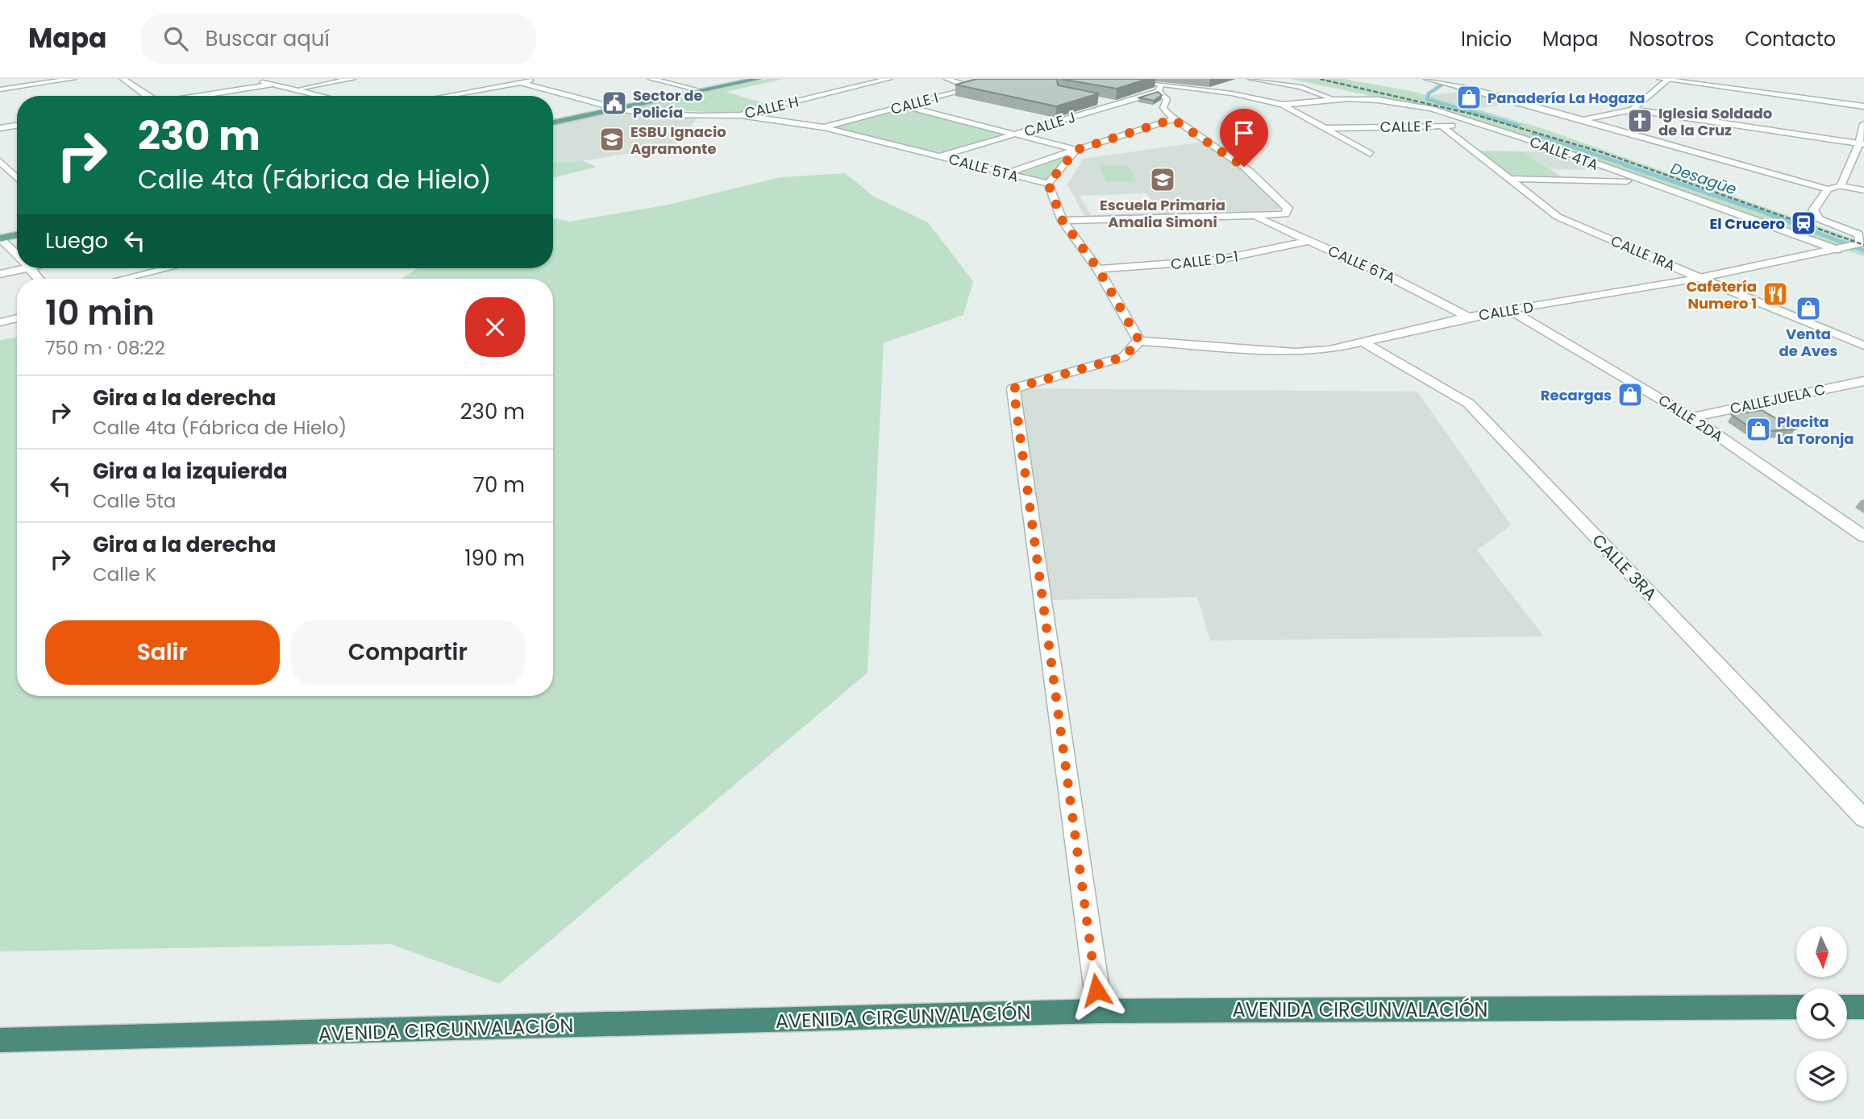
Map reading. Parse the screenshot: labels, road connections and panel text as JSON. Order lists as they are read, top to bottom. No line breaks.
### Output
{"streets":{"highway":["AVENIDA CIRCUNVALACIÓN"],"street":["CALLE I","CALLE H","CALLE J","CALLE F","CALLE 4TA","CALLE 5TA","CALLE 1RA","CALLE D-1","CALLE 6TA","CALLE D","CALLEJUELA C","CALLE 2DA","CALLE 3RA"]},"crossings":[["CALLE I","CALLE 5TA"],["CALLE H","CALLE 5TA"],["CALLE J","CALLE 5TA"],["CALLE F","CALLE 4TA"],["CALLE F","CALLE 1RA"],["CALLE 4TA","CALLE D"],["CALLE 1RA","CALLE D"],["CALLE D-1","CALLE 6TA"],["CALLE 6TA","CALLE D"],["CALLE D","CALLE 2DA"],["CALLE D","CALLE 3RA"],["CALLEJUELA C","CALLE 2DA"]],"water":["Desagüe"],"places":{"shop":["Panadería La Hogaza","Venta de Aves","Recargas","Placita La Toronja"],"public building":["Sector de Policía"],"church":["Iglesia Soldado de la Cruz"],"school or university":["ESBU Ignacio Agramonte","Escuela Primaria Amalia Simoni"],"station":["El Crucero"],"restaurant":["Cafetería Numero 1"]},"north":"bottom","page":{"header":"Mapa","search":"Buscar aquí","nav":["Inicio","Mapa","Nosotros","Contacto"],"turn":["230 m","Calle 4ta (Fábrica de Hielo)"],"then":"Luego","heading":["10 min","750 m · 08:22"],"list":[{"name":"Gira a la derecha","note":"Calle 4ta (Fábrica de Hielo)","value":"230 m"},{"name":"Gira a la izquierda","note":"Calle 5ta","value":"70 m"},{"name":"Gira a la derecha","note":"Calle K","value":"190 m"}],"buttons":["Salir","Compartir"]}}
